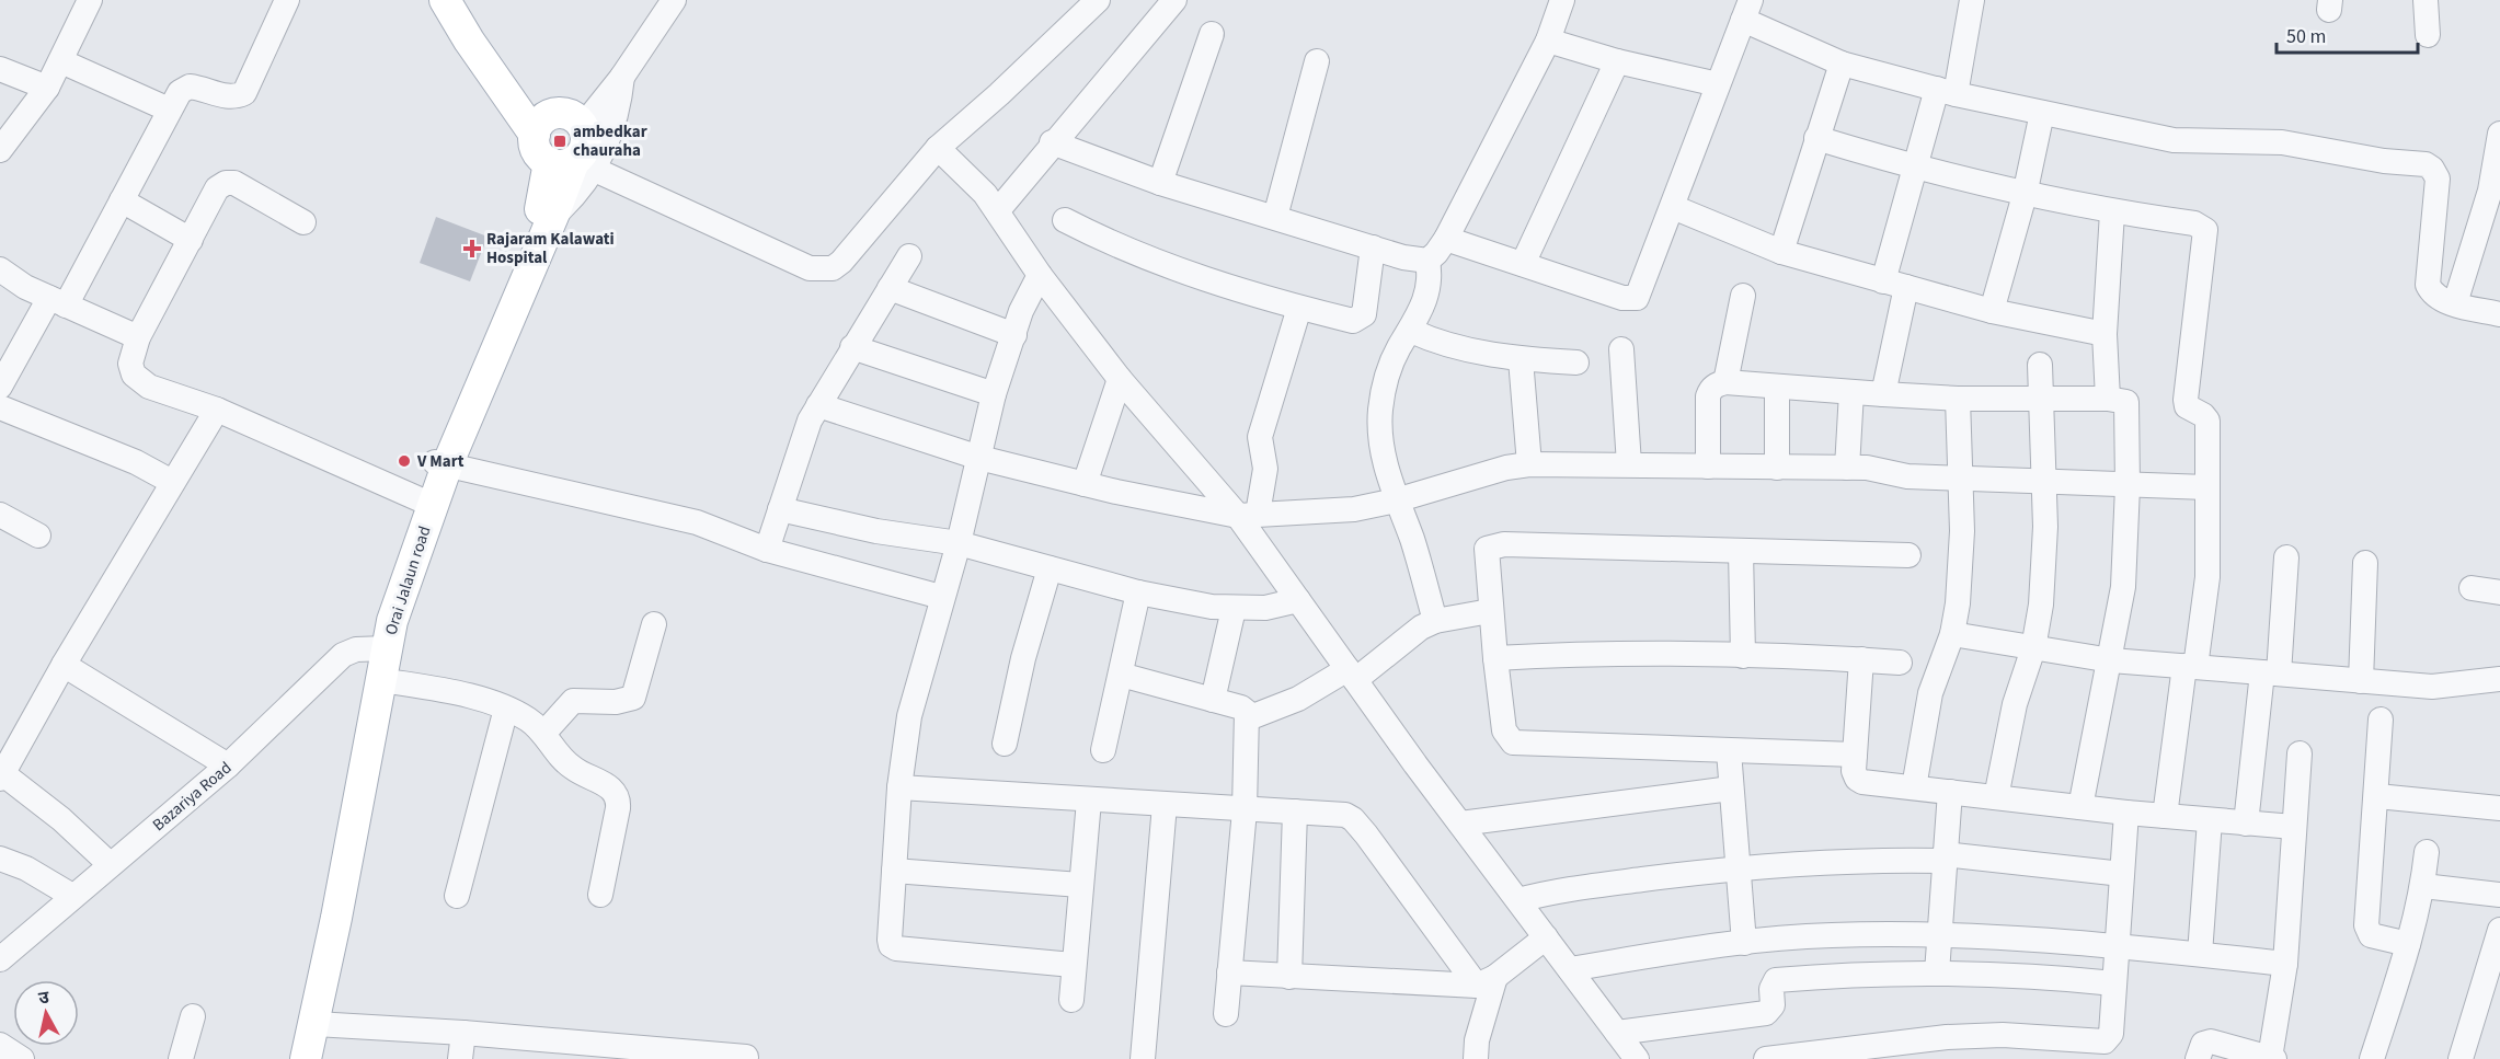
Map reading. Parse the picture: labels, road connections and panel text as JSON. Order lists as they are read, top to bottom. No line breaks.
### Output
{"streets":{"main road":["Orai Jalaun road"],"street":["Bazariya Road"]},"crossings":[["Orai Jalaun road","Bazariya Road"]],"places":{"transit":["ambedkar chauraha"],"health":["Rajaram Kalawati Hospital"],"other":["V Mart"]},"scale_bar":"50 m","north":"top"}
